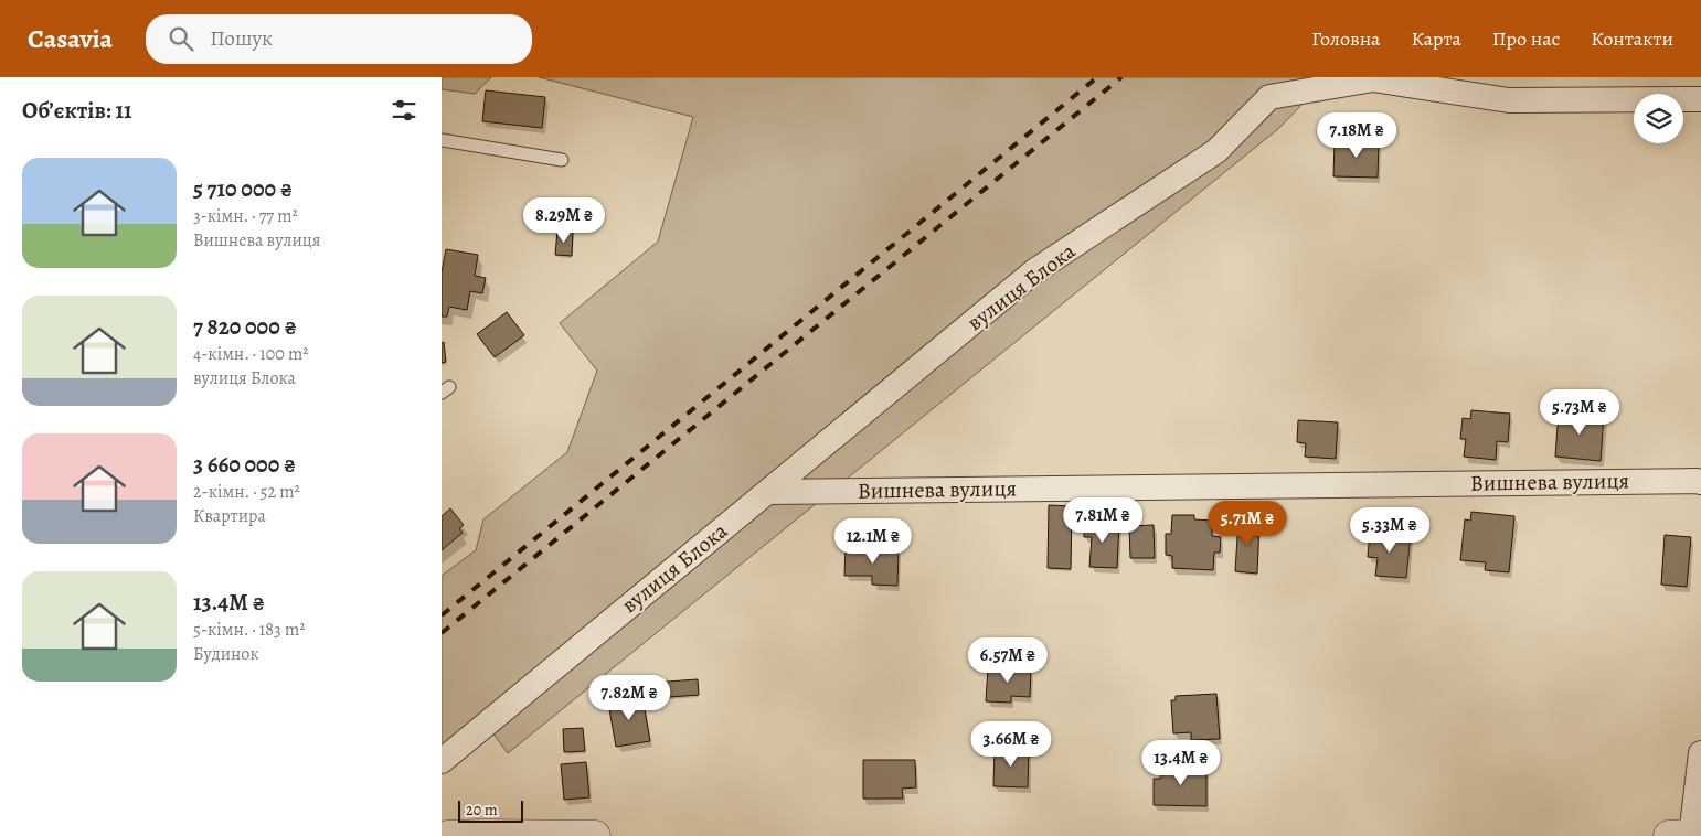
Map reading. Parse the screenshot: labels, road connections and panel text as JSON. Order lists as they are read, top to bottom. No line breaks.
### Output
{"streets":{"street":["вулиця Блока","Вишнева вулиця"]},"crossings":[["вулиця Блока","Вишнева вулиця"]],"scale_bar":"20 m","page":{"header":"Casavia","search":"Пошук","nav":["Головна","Карта","Про нас","Контакти"],"heading":"Об’єктів: 11","price":["7.18M ₴","8.29M ₴","5.73M ₴","7.81M ₴","5.71M ₴","5.33M ₴","12.1M ₴","6.57M ₴","7.82M ₴","3.66M ₴","13.4M ₴"],"list":[{"name":"5 710 000 ₴","note":"3-кімн. · 77 m² · Вишнева вулиця"},{"name":"7 820 000 ₴","note":"4-кімн. · 100 m² · вулиця Блока"},{"name":"3 660 000 ₴","note":"2-кімн. · 52 m² · Квартира"},{"name":"13.4M ₴","note":"5-кімн. · 183 m² · Будинок"}],"scale":"20 m"}}
